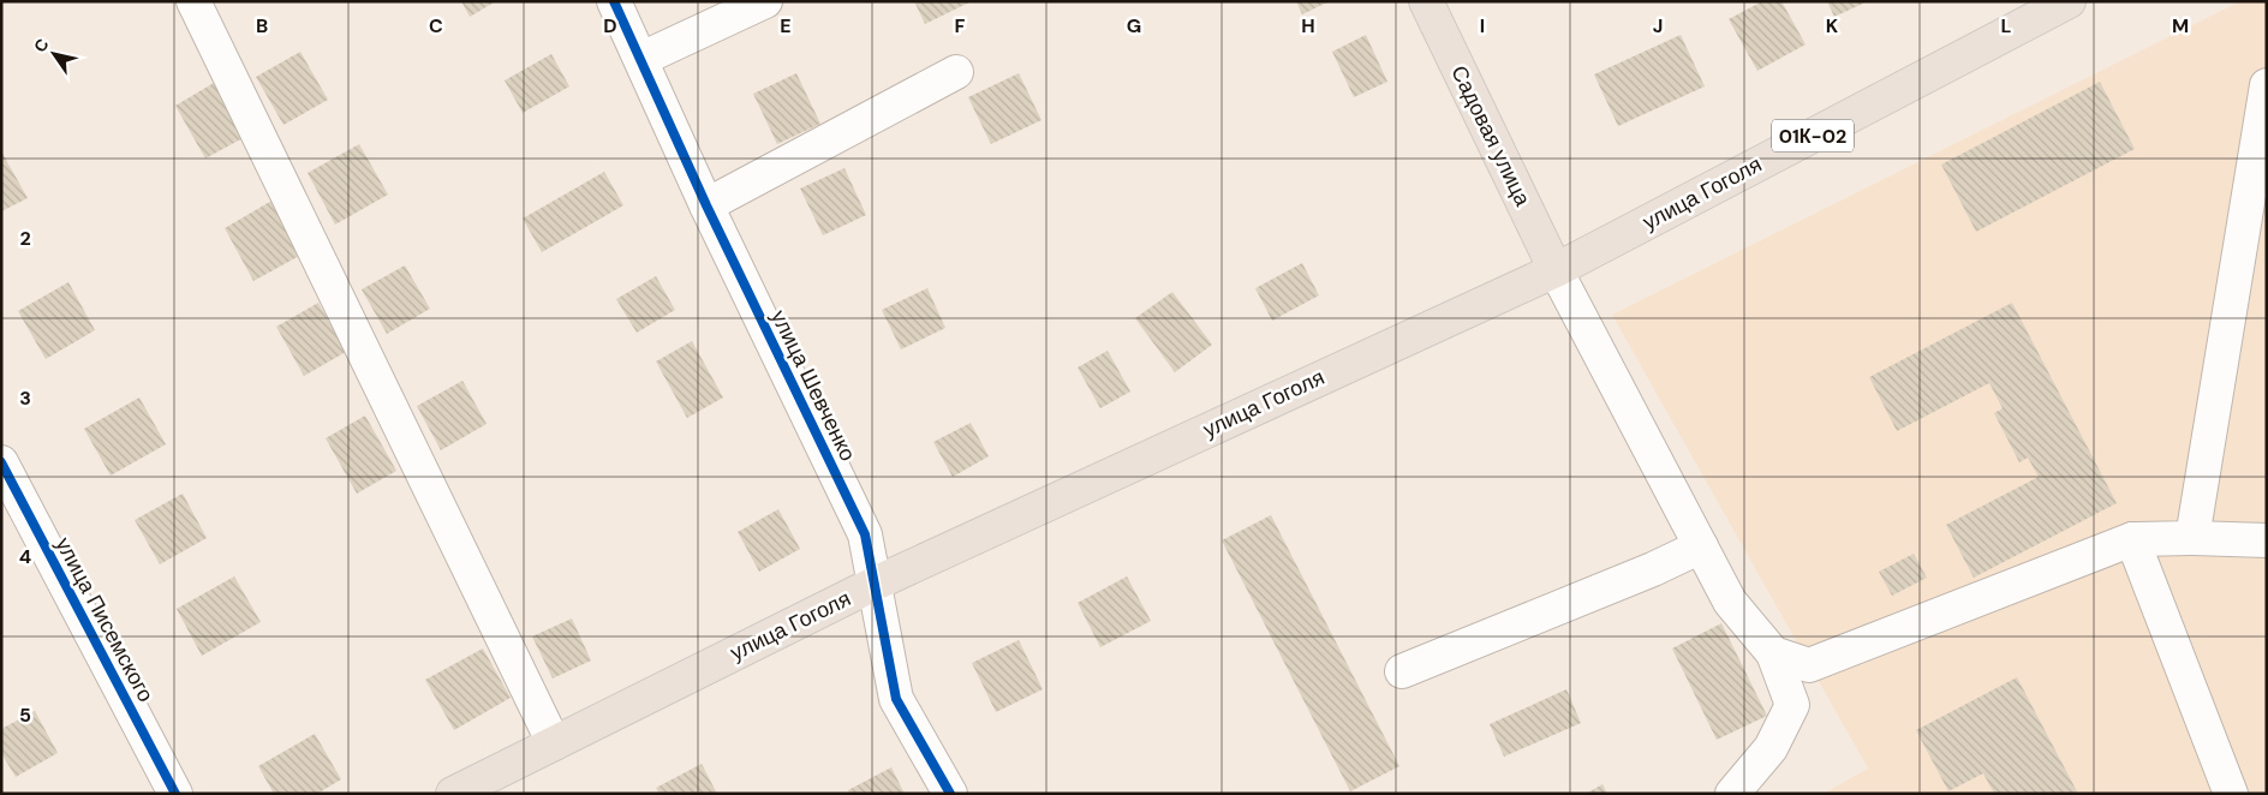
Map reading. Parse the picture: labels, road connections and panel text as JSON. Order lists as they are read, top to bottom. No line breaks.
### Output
{"streets":{"main road":["Садовая улица","01К-02","улица Гоголя"],"street":["улица Шевченко","улица Писемского"]},"crossings":[["Садовая улица","улица Гоголя"],["улица Гоголя","улица Шевченко"]],"north":"top left","grid":{"columns":["B","C","D","E","F","G","H","I","J","K","L","M"],"rows":["2","3","4","5"]}}
